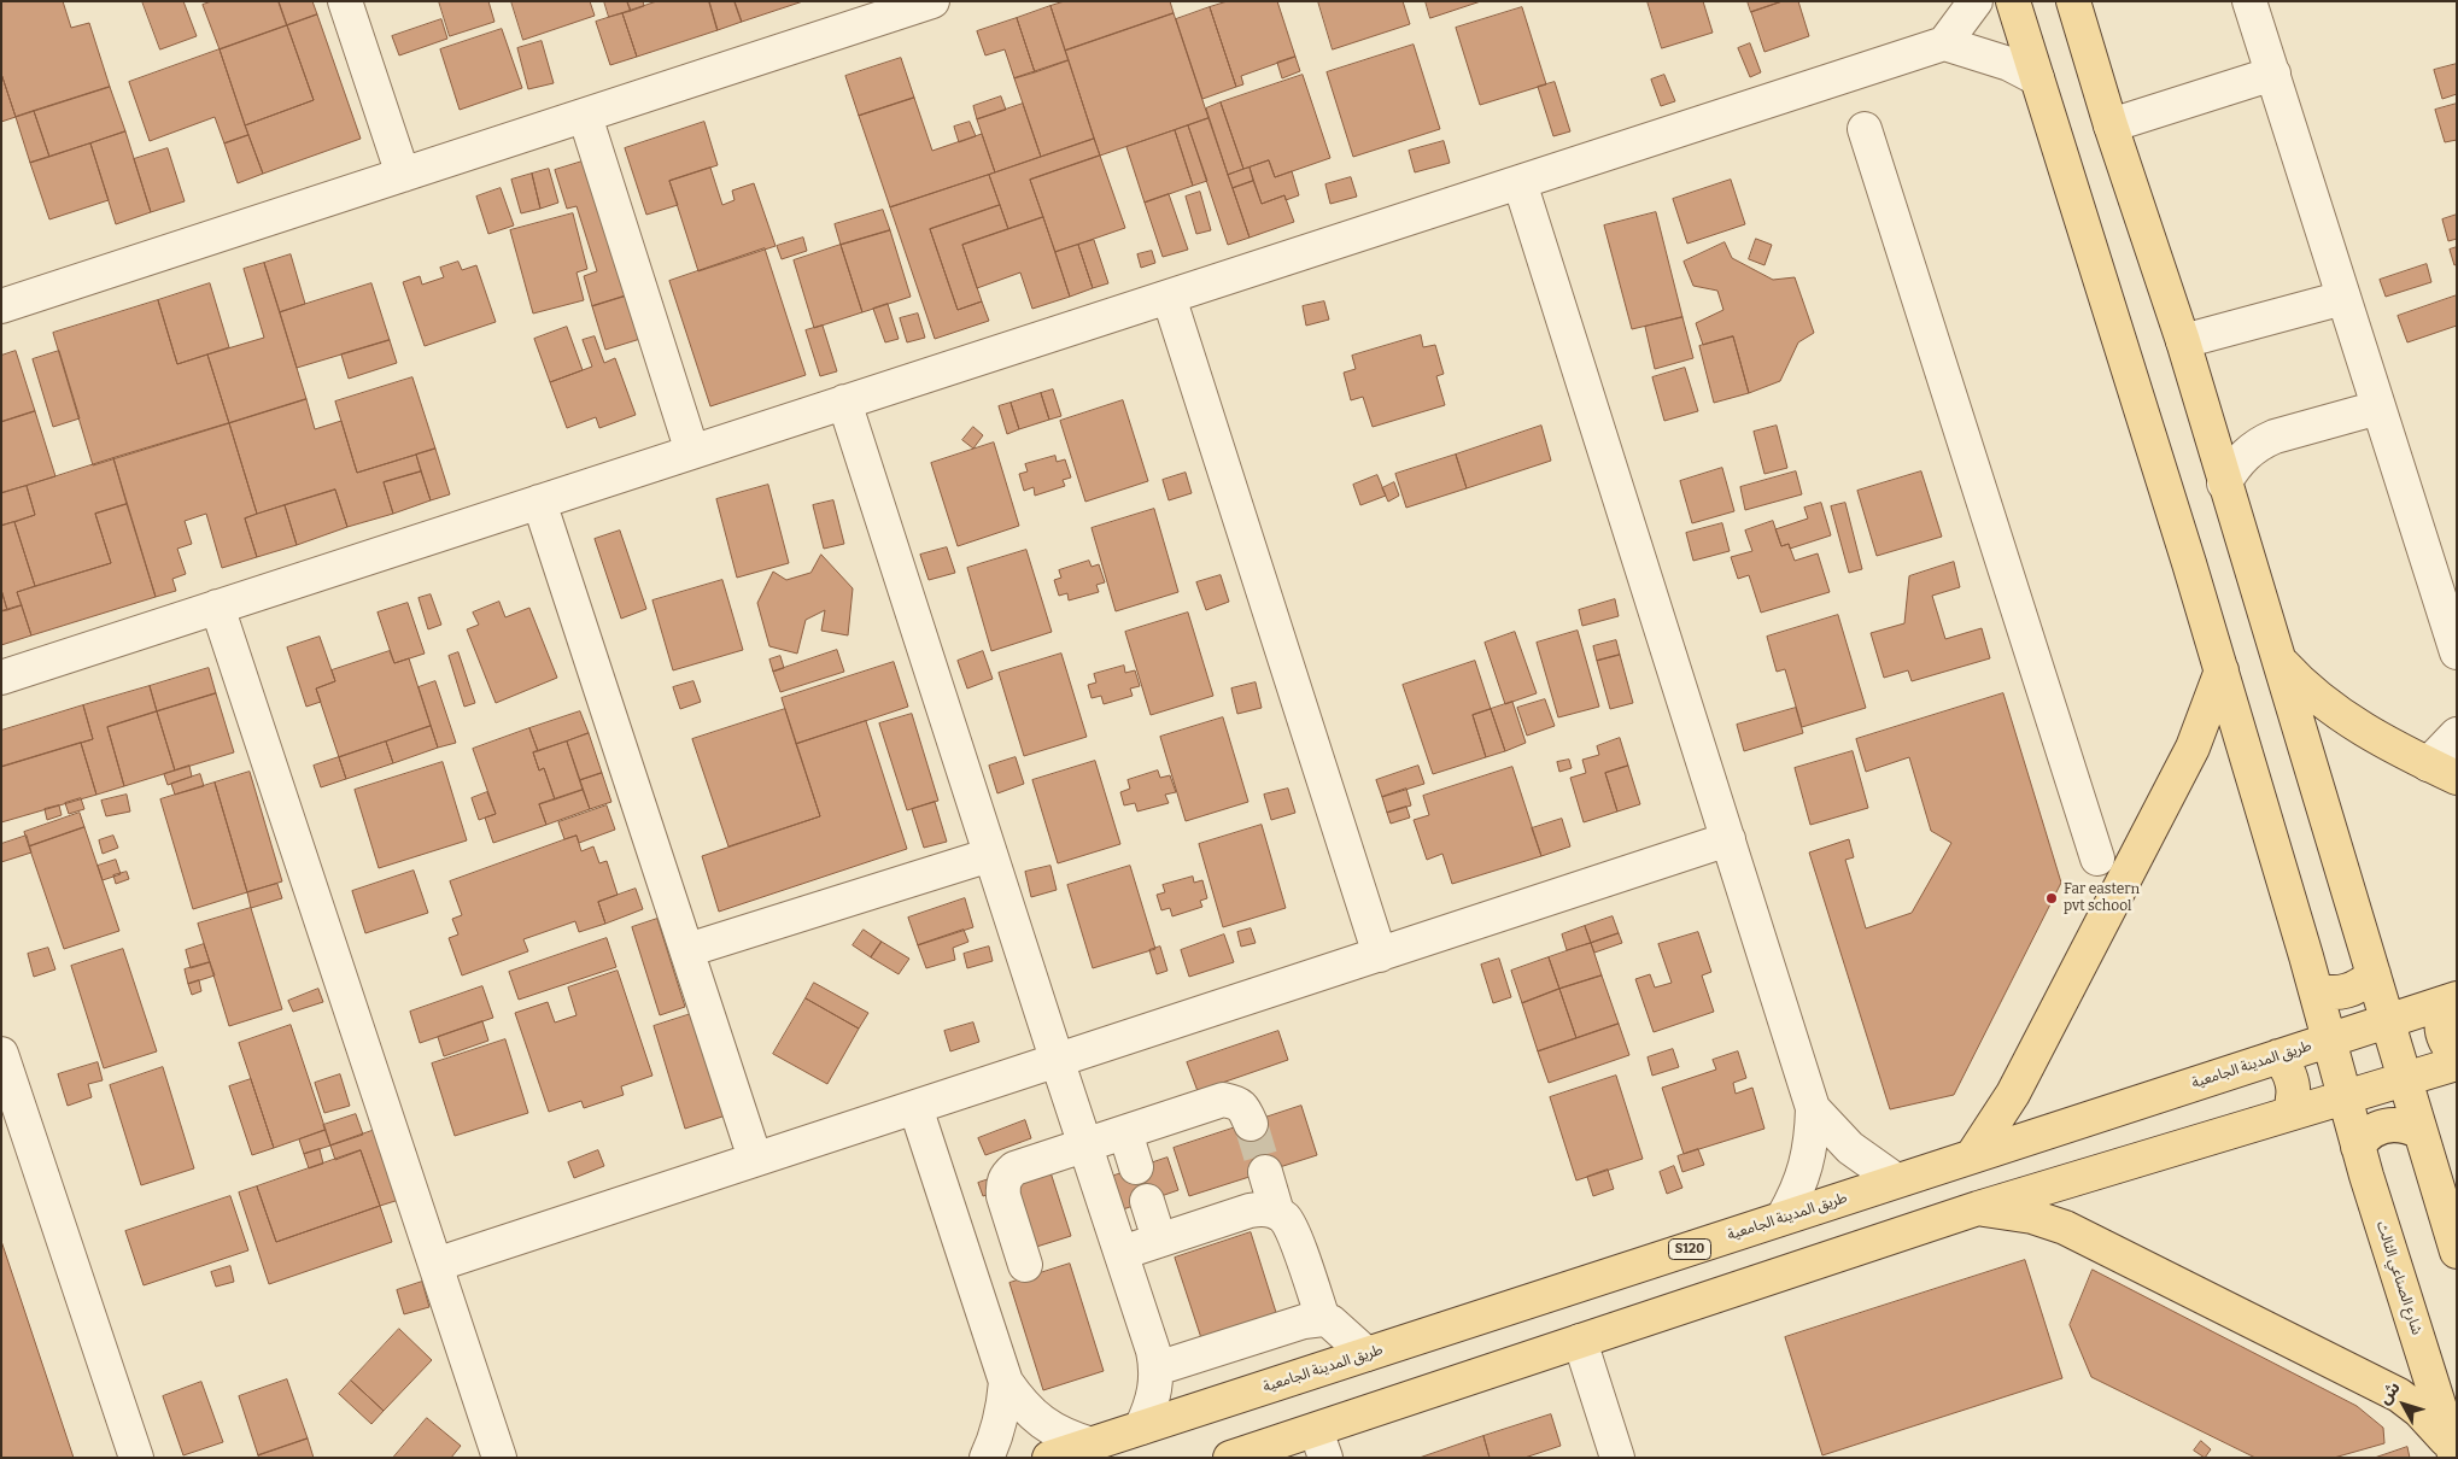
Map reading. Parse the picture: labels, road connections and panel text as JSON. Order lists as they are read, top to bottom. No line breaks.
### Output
{"streets":{"main road":["طريق المدينة الجامعية","S120","شارع الصناعي الثالث"]},"crossings":[["طريق المدينة الجامعية","شارع الصناعي الثالث"]],"places":["Far eastern pvt school"],"north":"top left"}
